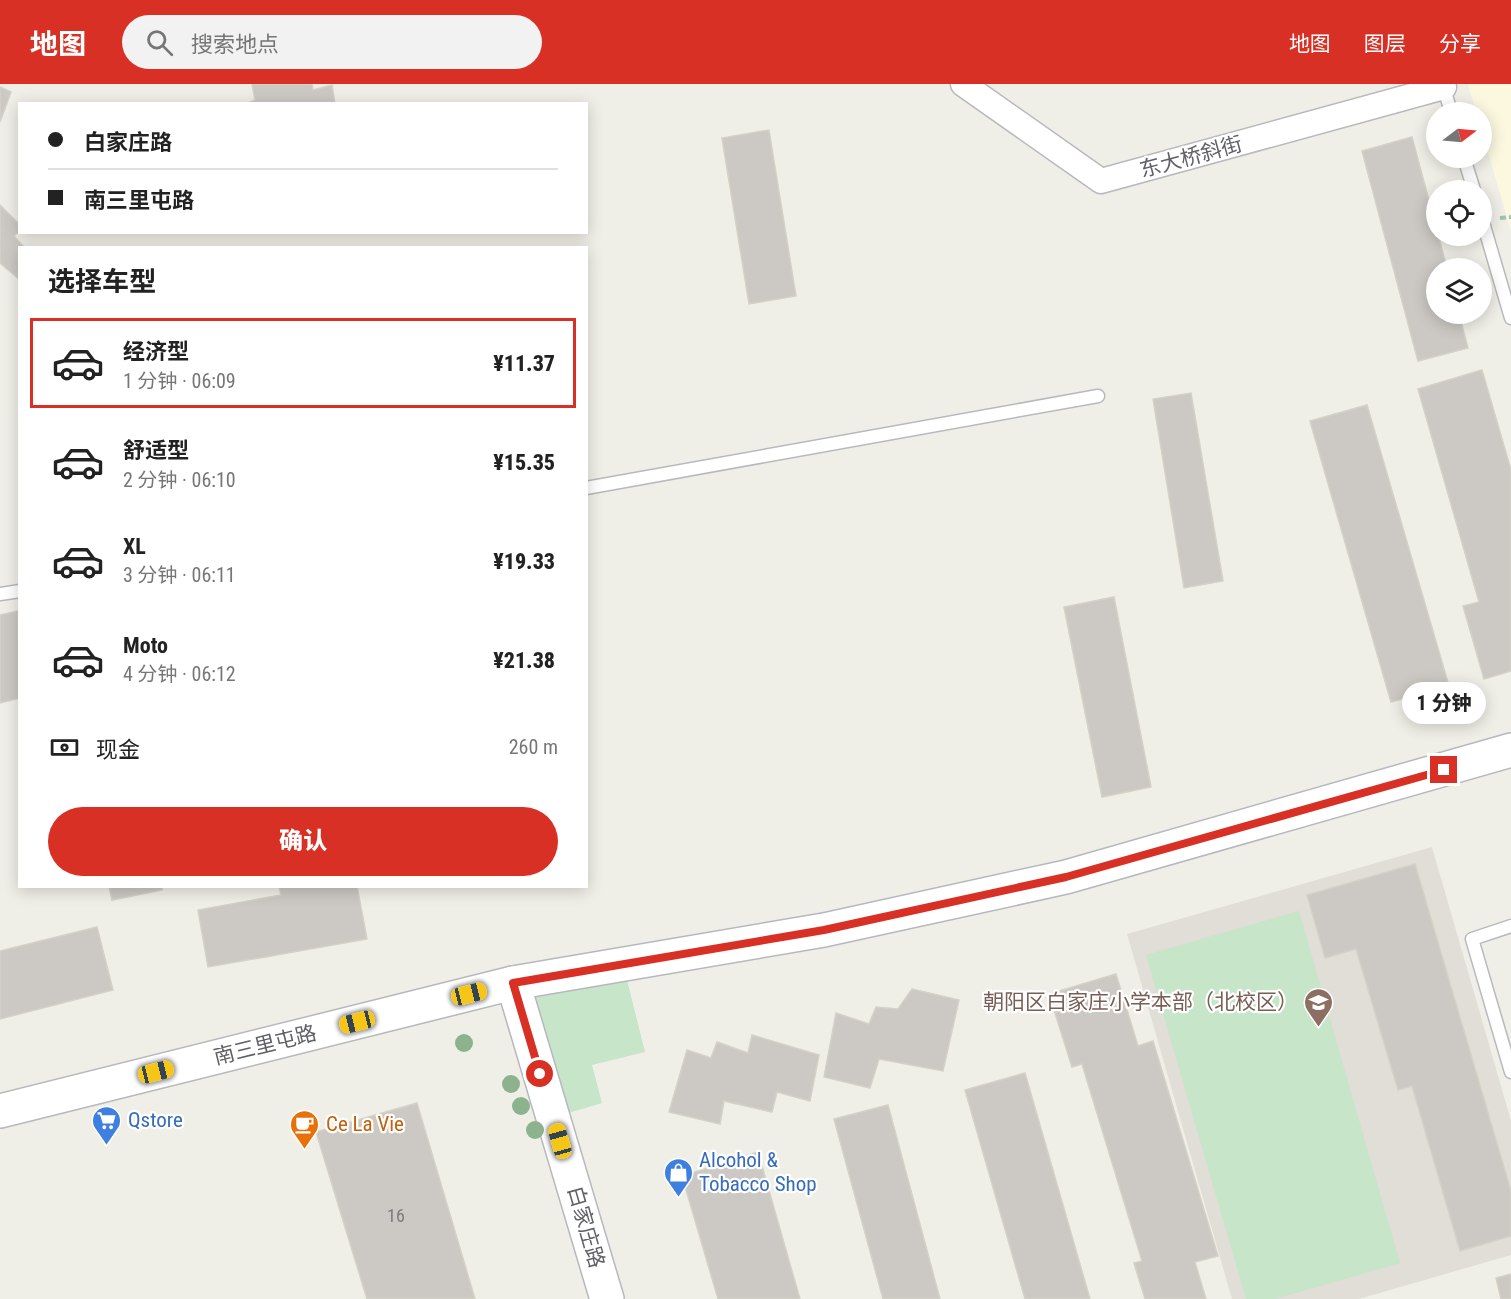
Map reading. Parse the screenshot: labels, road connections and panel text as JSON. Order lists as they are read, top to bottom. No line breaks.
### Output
{"streets":{"street":["东大桥斜街","南三里屯路","白家庄路"]},"crossings":[["南三里屯路","白家庄路"]],"places":{"school or university":["朝阳区白家庄小学本部（北校区）"],"supermarket":["Qstore"],"cafe":["Ce La Vie"],"shop":["Alcohol & Tobacco Shop"]},"house_numbers":["16"],"north":"right","page":{"header":"地图","search":"搜索地点","nav":["地图","图层","分享"],"banner":["白家庄路","南三里屯路"],"heading":"选择车型","list":[{"name":"经济型","note":"1 分钟 · 06:09","value":"¥11.37"},{"name":"舒适型","note":"2 分钟 · 06:10","value":"¥15.35"},{"name":"XL","note":"3 分钟 · 06:11","value":"¥19.33"},{"name":"Moto","note":"4 分钟 · 06:12","value":"¥21.38"}],"bubble":"1 分钟","pay":["现金","260 m"],"buttons":"确认"}}
